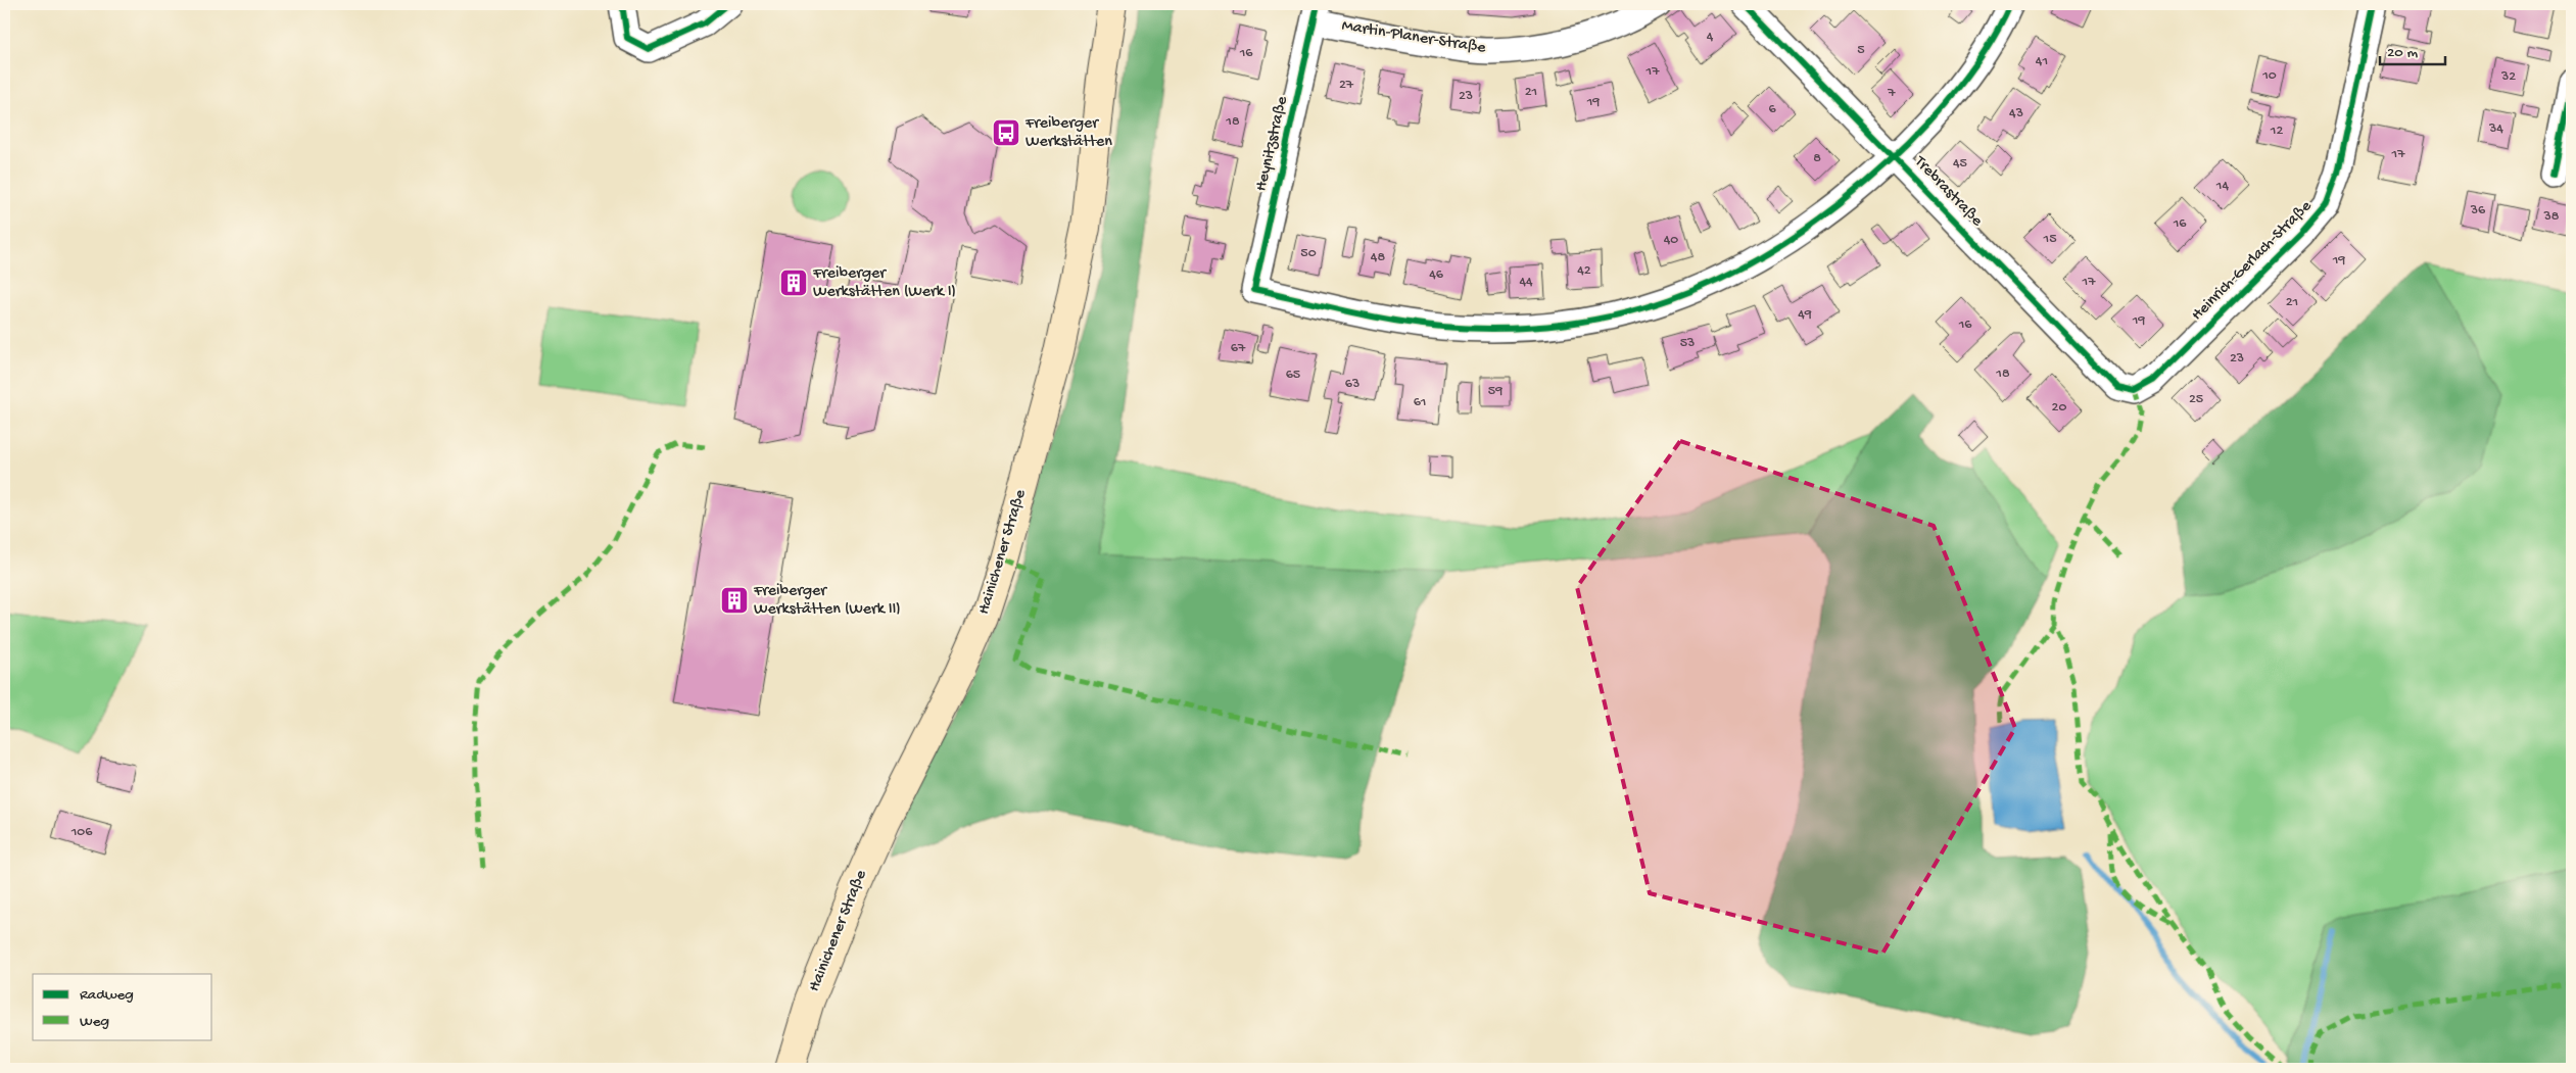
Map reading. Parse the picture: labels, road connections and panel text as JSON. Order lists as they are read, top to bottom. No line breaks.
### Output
{"streets":{"main road":["Hainichener Straße"],"street":["Martin-Planer-Straße","Heynitzstraße","Trebrastraße","Heinrich-Gerlach-Straße"]},"crossings":[["Martin-Planer-Straße","Heynitzstraße"],["Heynitzstraße","Trebrastraße"],["Trebrastraße","Heinrich-Gerlach-Straße"]],"places":{"bus stop":["Freiberger Werkstätten"],"building":["Freiberger Werkstätten (Werk I)","Freiberger Werkstätten (Werk II)"]},"house_numbers":["4","5","16","41","17","10","32","27","21","7","23","19","6","43","18","34","12","17","8","45","14","36","38","16","15","40","50","48","19","42","46","44","17","21","49","19","16","53","67","23","18","65","63","59","25","61","20","106"],"legend":["Radweg","Weg"],"scale_bar":"20 m"}
